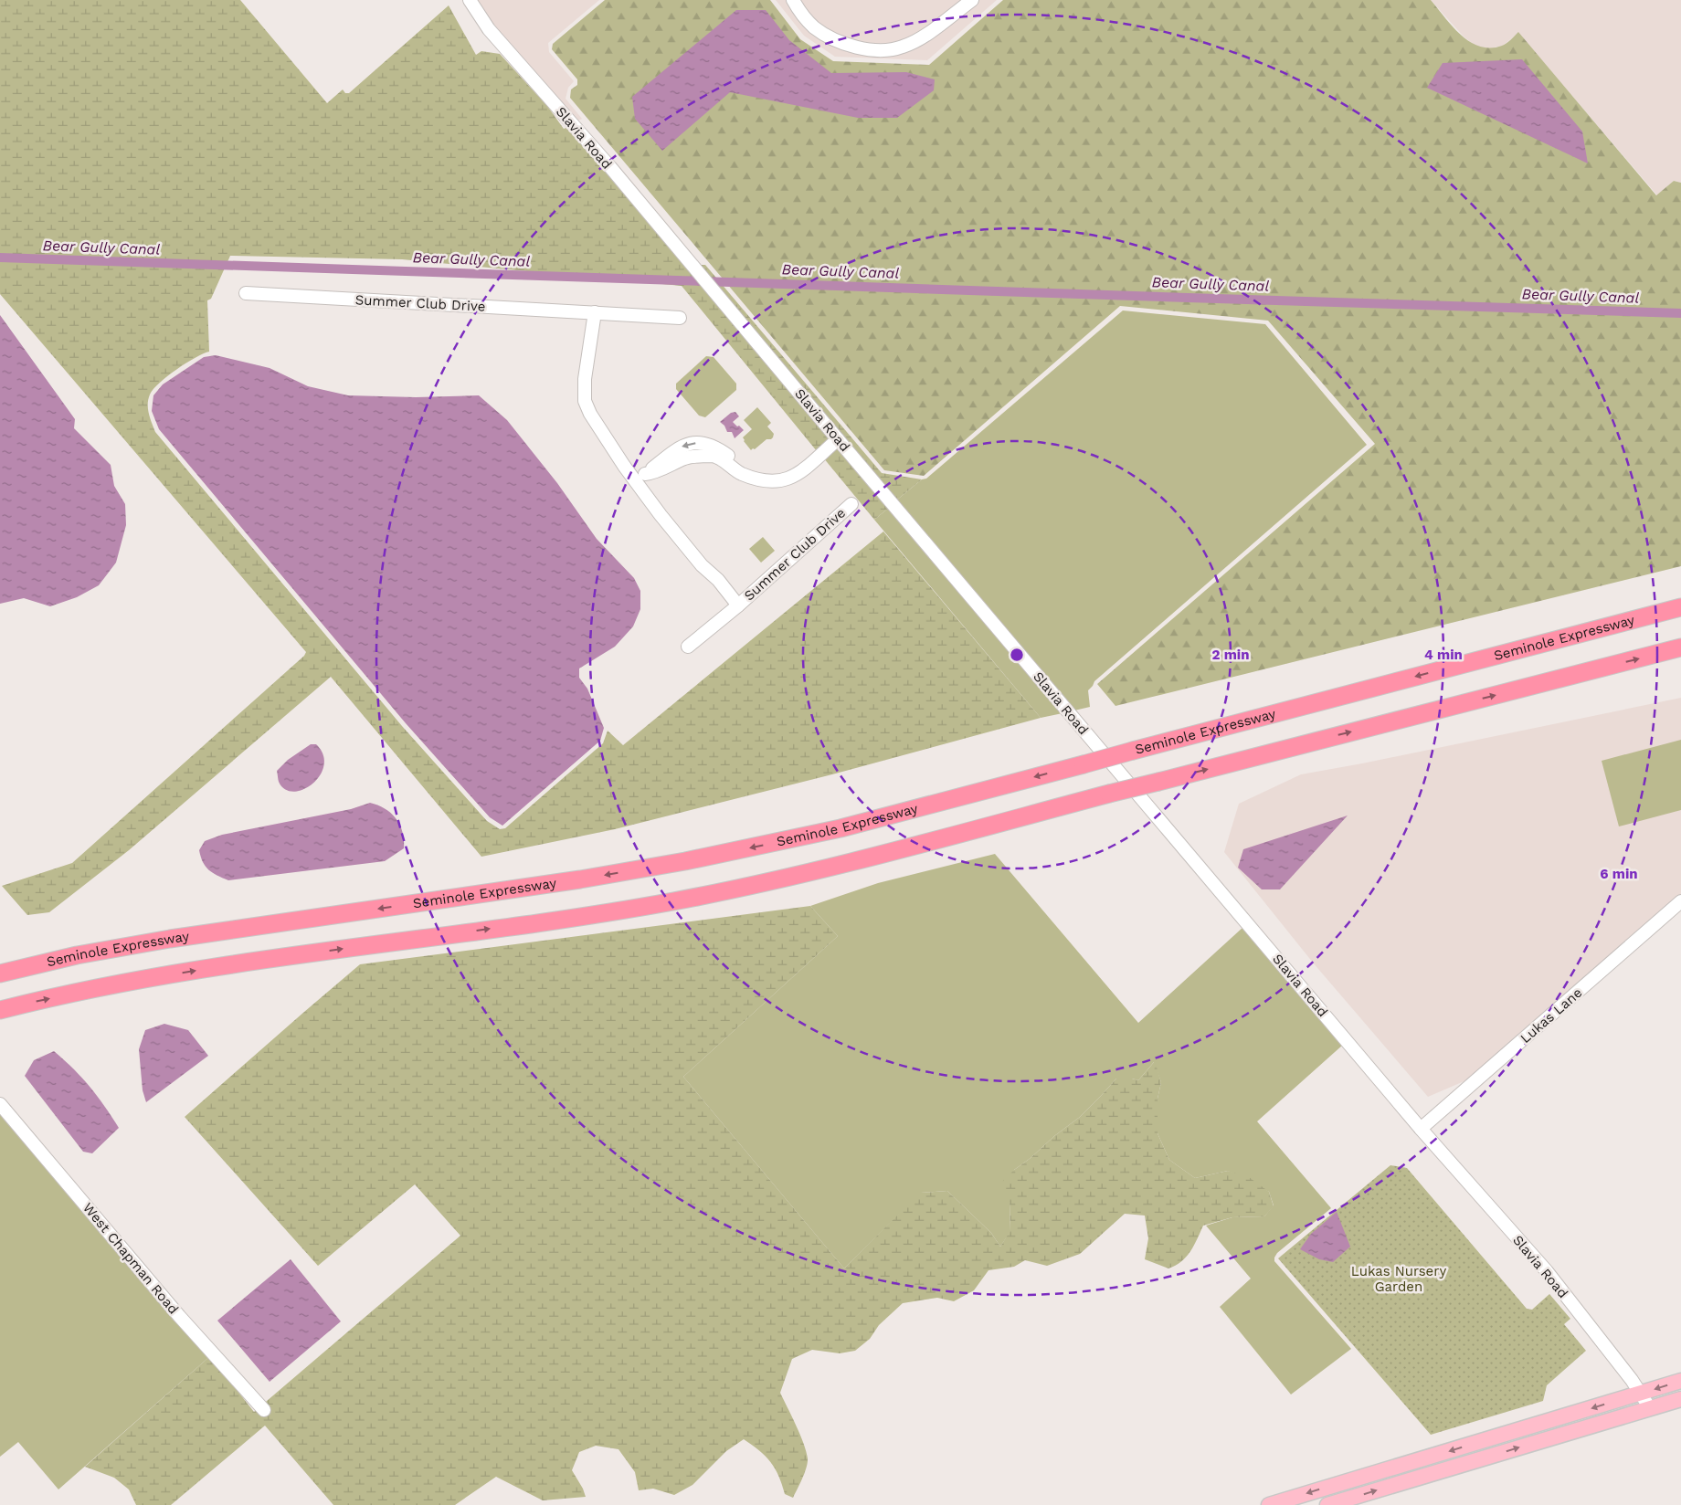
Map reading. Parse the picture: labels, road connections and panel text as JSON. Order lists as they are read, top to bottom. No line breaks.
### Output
{"streets":{"highway":["Seminole Expressway"],"street":["Slavia Road","Summer Club Drive","Lukas Lane","West Chapman Road"]},"crossings":[["Slavia Road","Lukas Lane"]],"water":["Bear Gully Canal"],"parks":["Lukas Nursery Garden"],"rings":["2 min","4 min","6 min"]}
